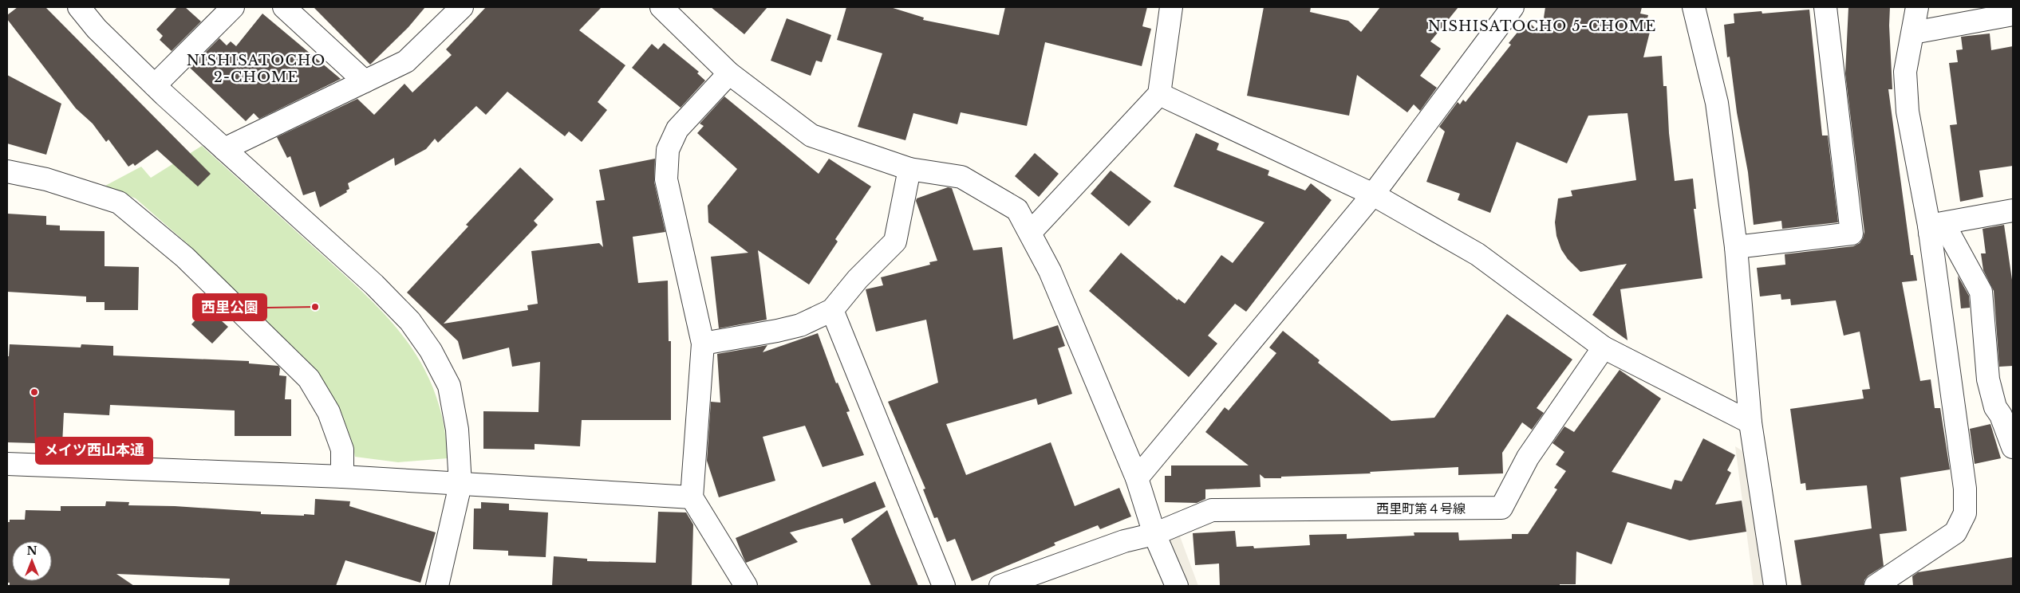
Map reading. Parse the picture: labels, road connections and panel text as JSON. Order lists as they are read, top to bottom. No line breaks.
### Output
{"streets":{"street":["西里町第４号線"]},"districts":["NISHISATOCHO 5-CHOME","NISHISATOCHO 2-CHOME"],"places":["西里公園","メイツ西山本通"],"north":"top"}
